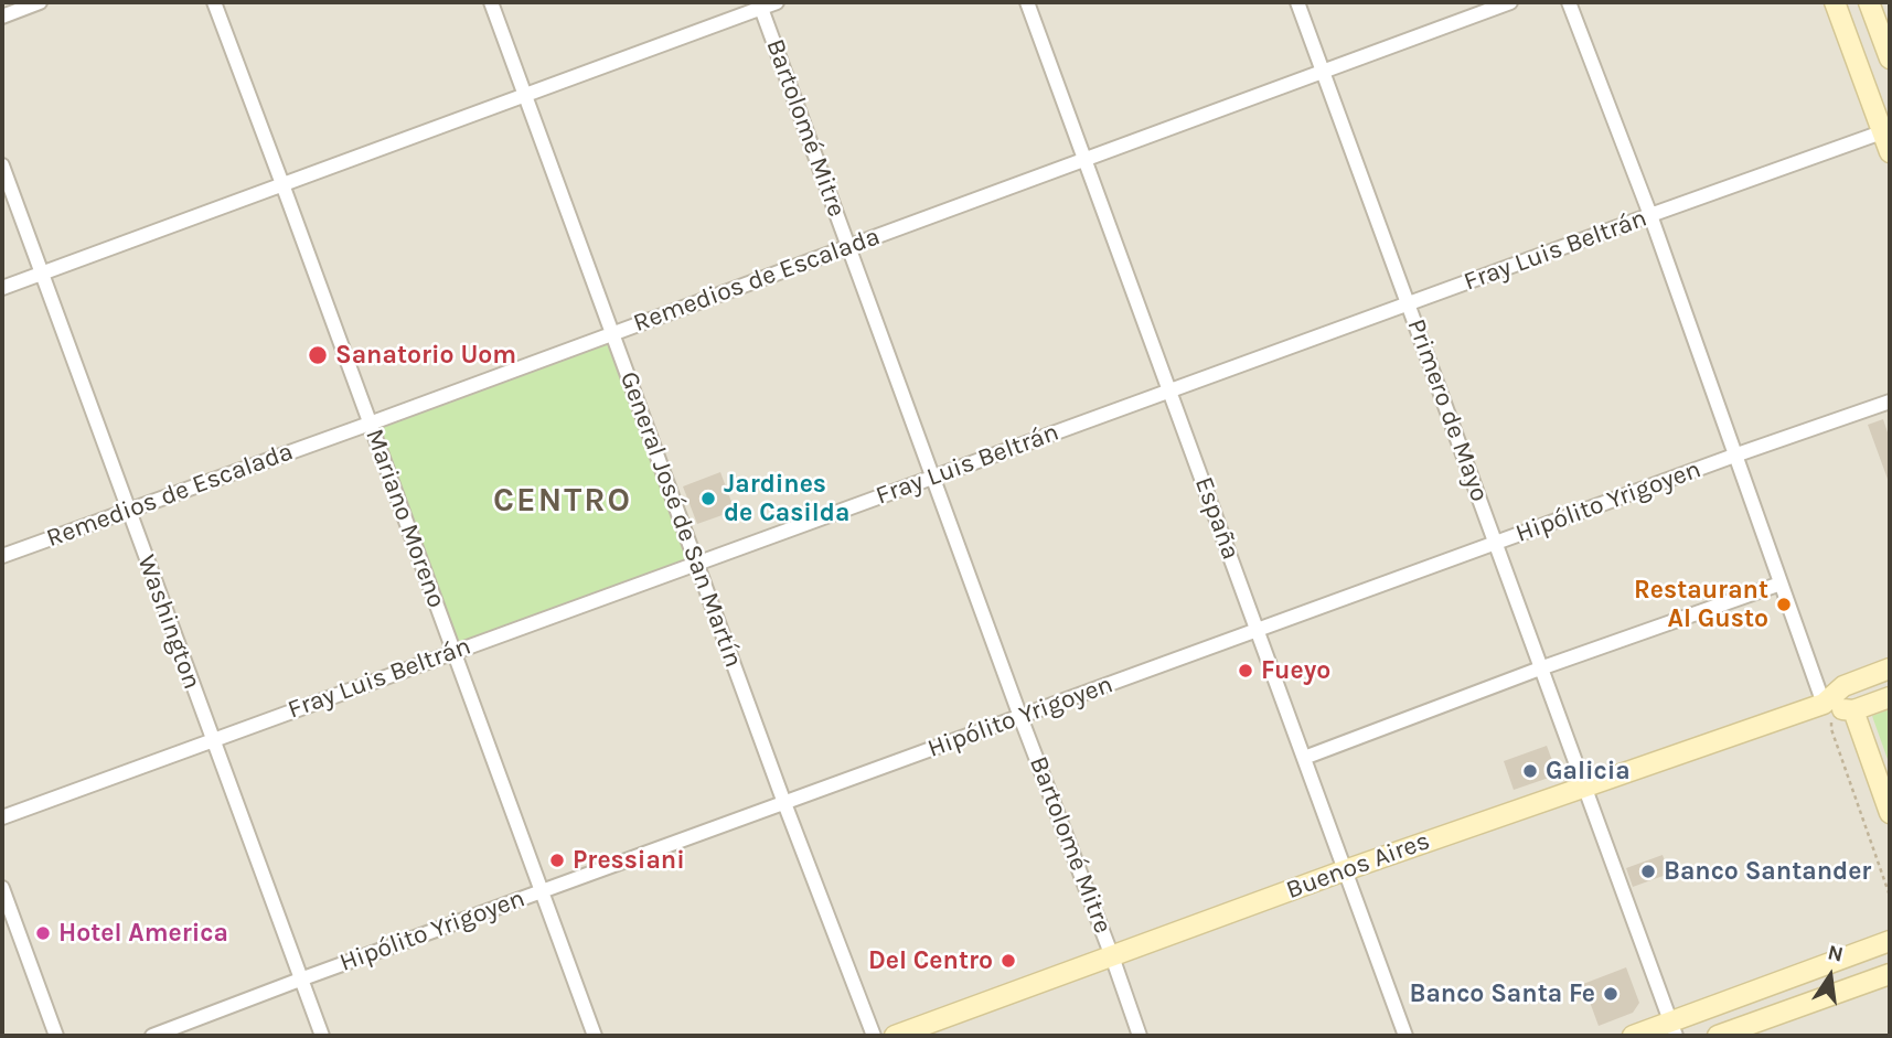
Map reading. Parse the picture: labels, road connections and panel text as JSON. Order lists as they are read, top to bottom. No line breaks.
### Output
{"streets":{"street":["Bartolomé Mitre","Fray Luis Beltrán","Remedios de Escalada","Primero de Mayo","Hipólito Yrigoyen","Mariano Moreno","España","General José de San Martín","Washington","Buenos Aires"]},"crossings":[["Bartolomé Mitre","Fray Luis Beltrán"],["Bartolomé Mitre","Remedios de Escalada"],["Bartolomé Mitre","Hipólito Yrigoyen"],["Bartolomé Mitre","Buenos Aires"],["Fray Luis Beltrán","Primero de Mayo"],["Fray Luis Beltrán","Mariano Moreno"],["Fray Luis Beltrán","España"],["Fray Luis Beltrán","General José de San Martín"],["Fray Luis Beltrán","Washington"],["Remedios de Escalada","Primero de Mayo"],["Remedios de Escalada","Mariano Moreno"],["Remedios de Escalada","España"],["Remedios de Escalada","General José de San Martín"],["Remedios de Escalada","Washington"],["Primero de Mayo","Hipólito Yrigoyen"],["Primero de Mayo","Buenos Aires"],["Hipólito Yrigoyen","Mariano Moreno"],["Hipólito Yrigoyen","España"],["Hipólito Yrigoyen","General José de San Martín"],["Hipólito Yrigoyen","Washington"],["España","Buenos Aires"]],"districts":["CENTRO"],"places":["Sanatorio Uom","Jardines de Casilda","Restaurant Al Gusto","Fueyo","Galicia","Pressiani","Banco Santander","Hotel America","Del Centro","Banco Santa Fe"],"north":"top"}
